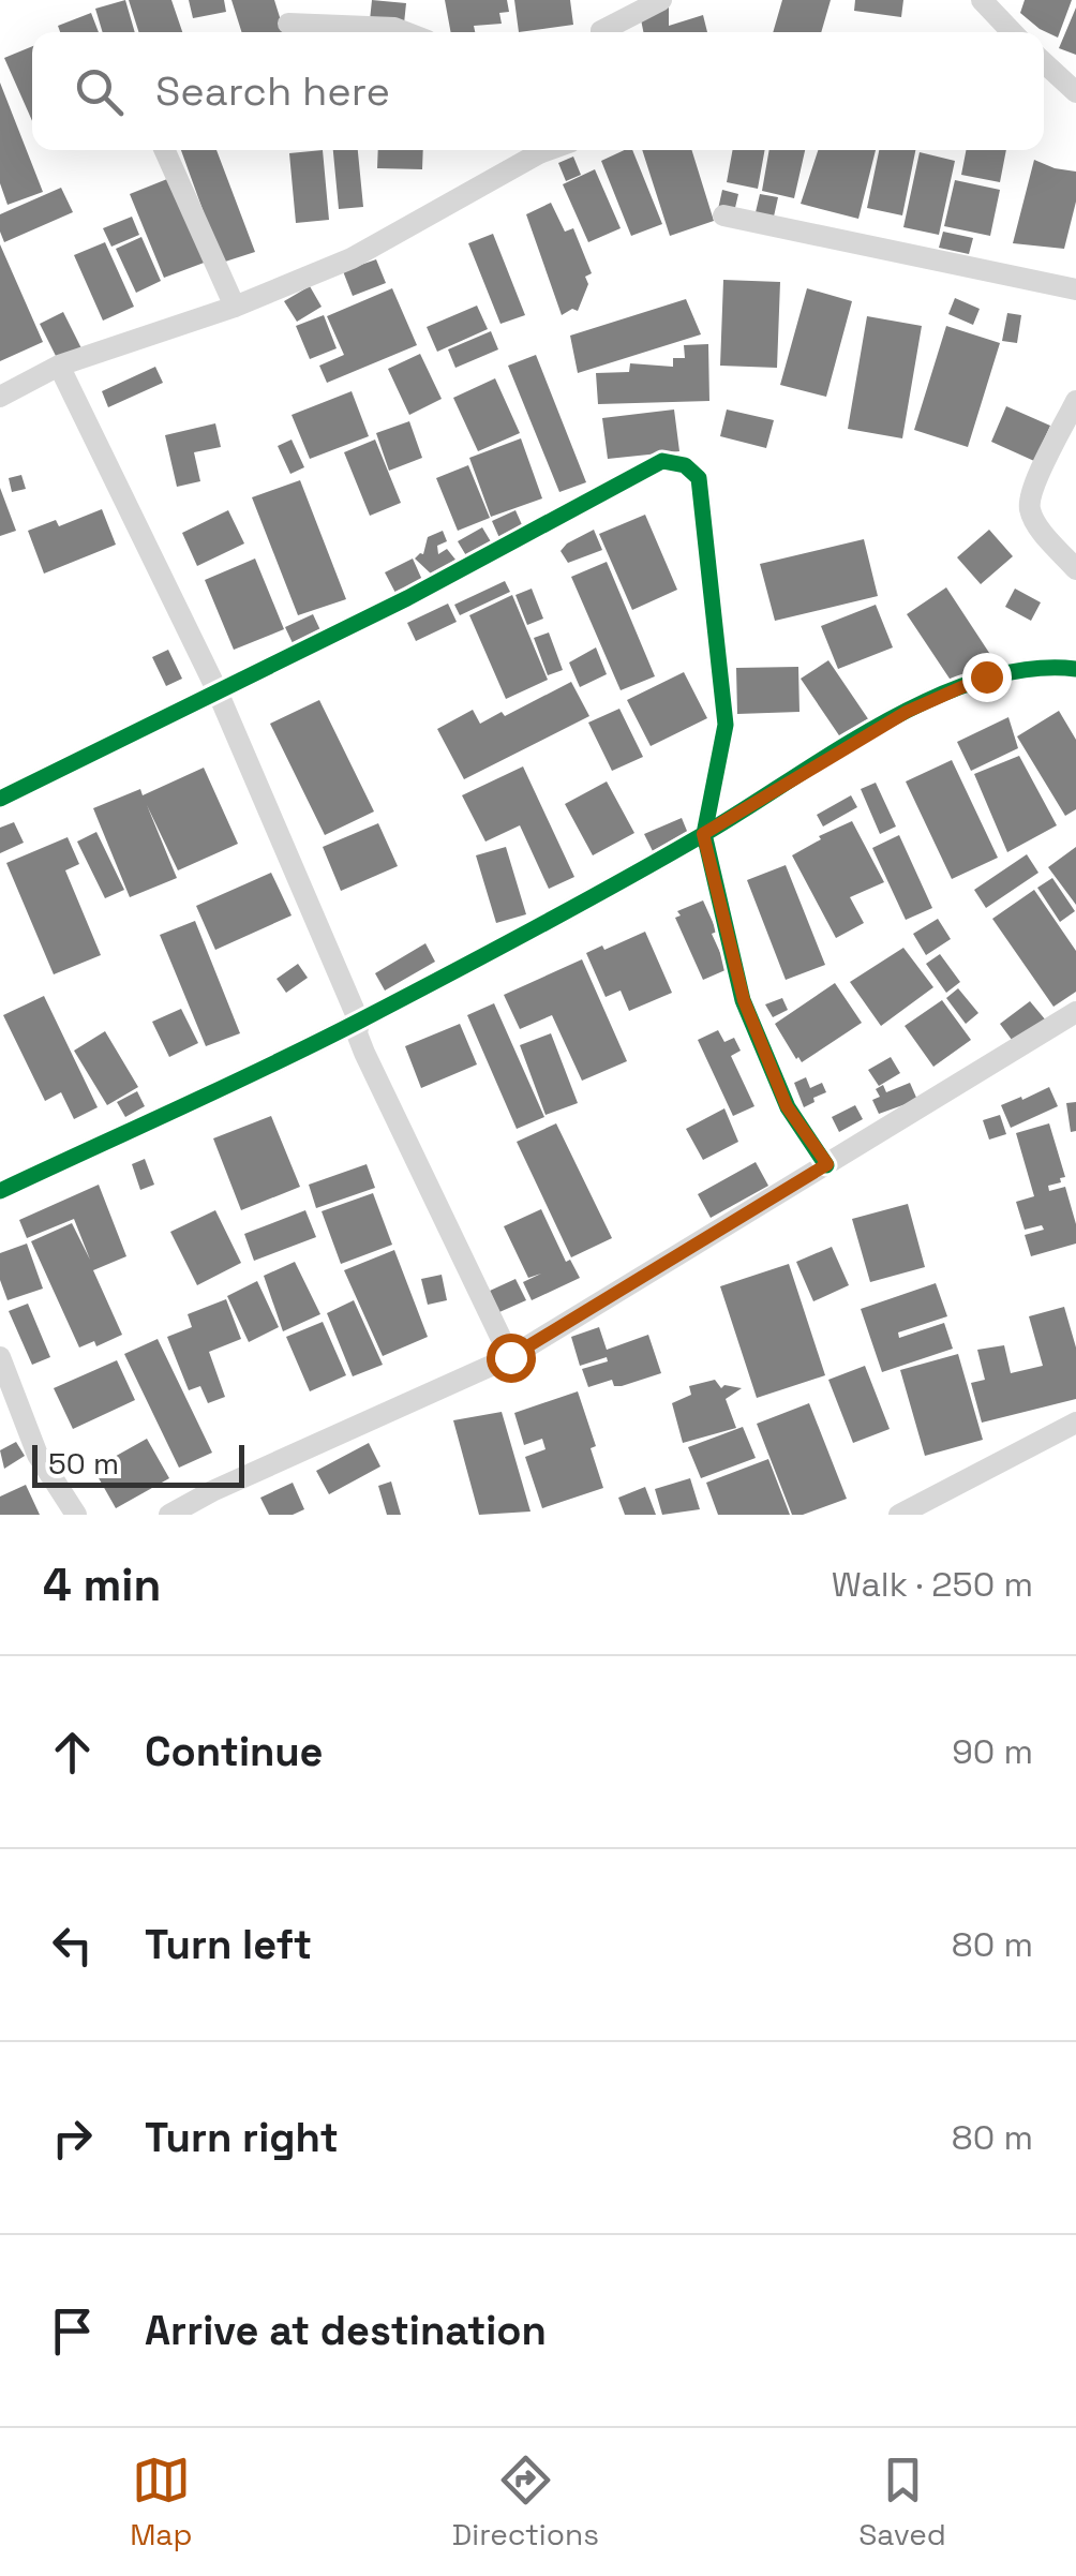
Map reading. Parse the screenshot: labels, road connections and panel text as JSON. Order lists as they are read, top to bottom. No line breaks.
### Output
{"scale_bar":"50 m","page":{"search":"Search here","scale":"50 m","heading":["4 min","Walk · 250 m"],"list":[["Continue","90 m"],["Turn left","80 m"],["Turn right","80 m"],"Arrive at destination"],"nav":["Map","Directions","Saved"]}}
